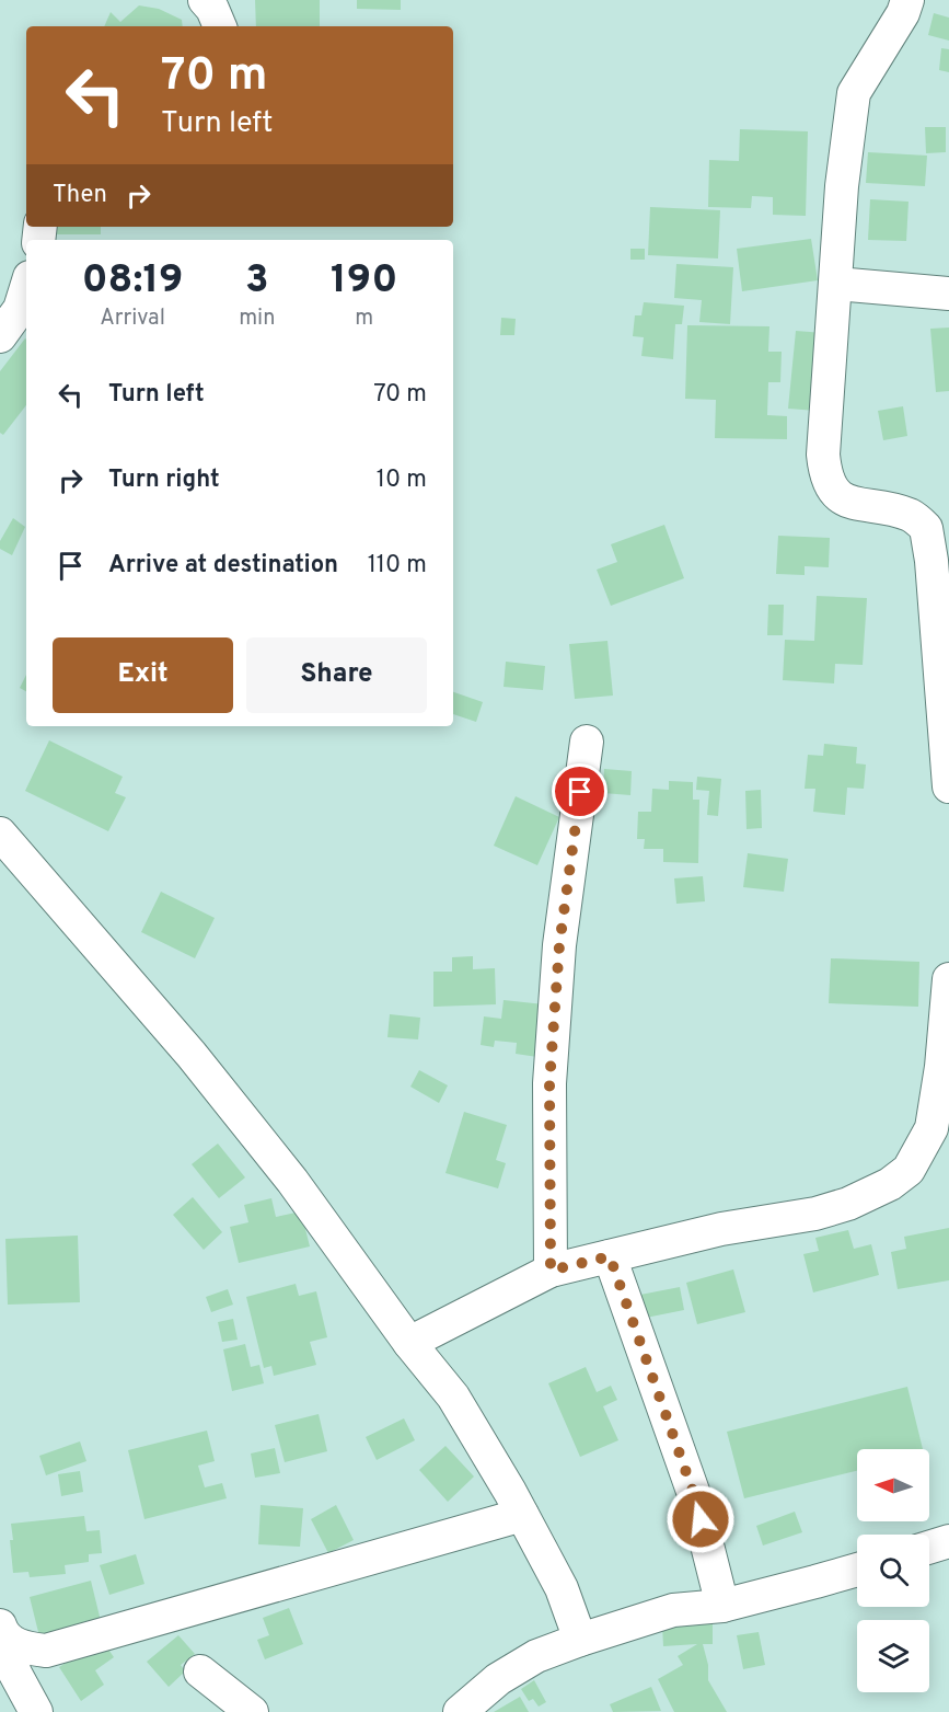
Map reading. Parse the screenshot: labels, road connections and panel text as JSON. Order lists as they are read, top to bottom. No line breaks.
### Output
{"north":"left","page":{"turn":["70 m","Turn left"],"then":"Then","eta":["08:19","Arrival","3","min","190","m"],"list":[{"name":"Turn left","value":"70 m"},{"name":"Turn right","value":"10 m"},{"name":"Arrive at destination","value":"110 m"}],"buttons":["Exit","Share"]}}
